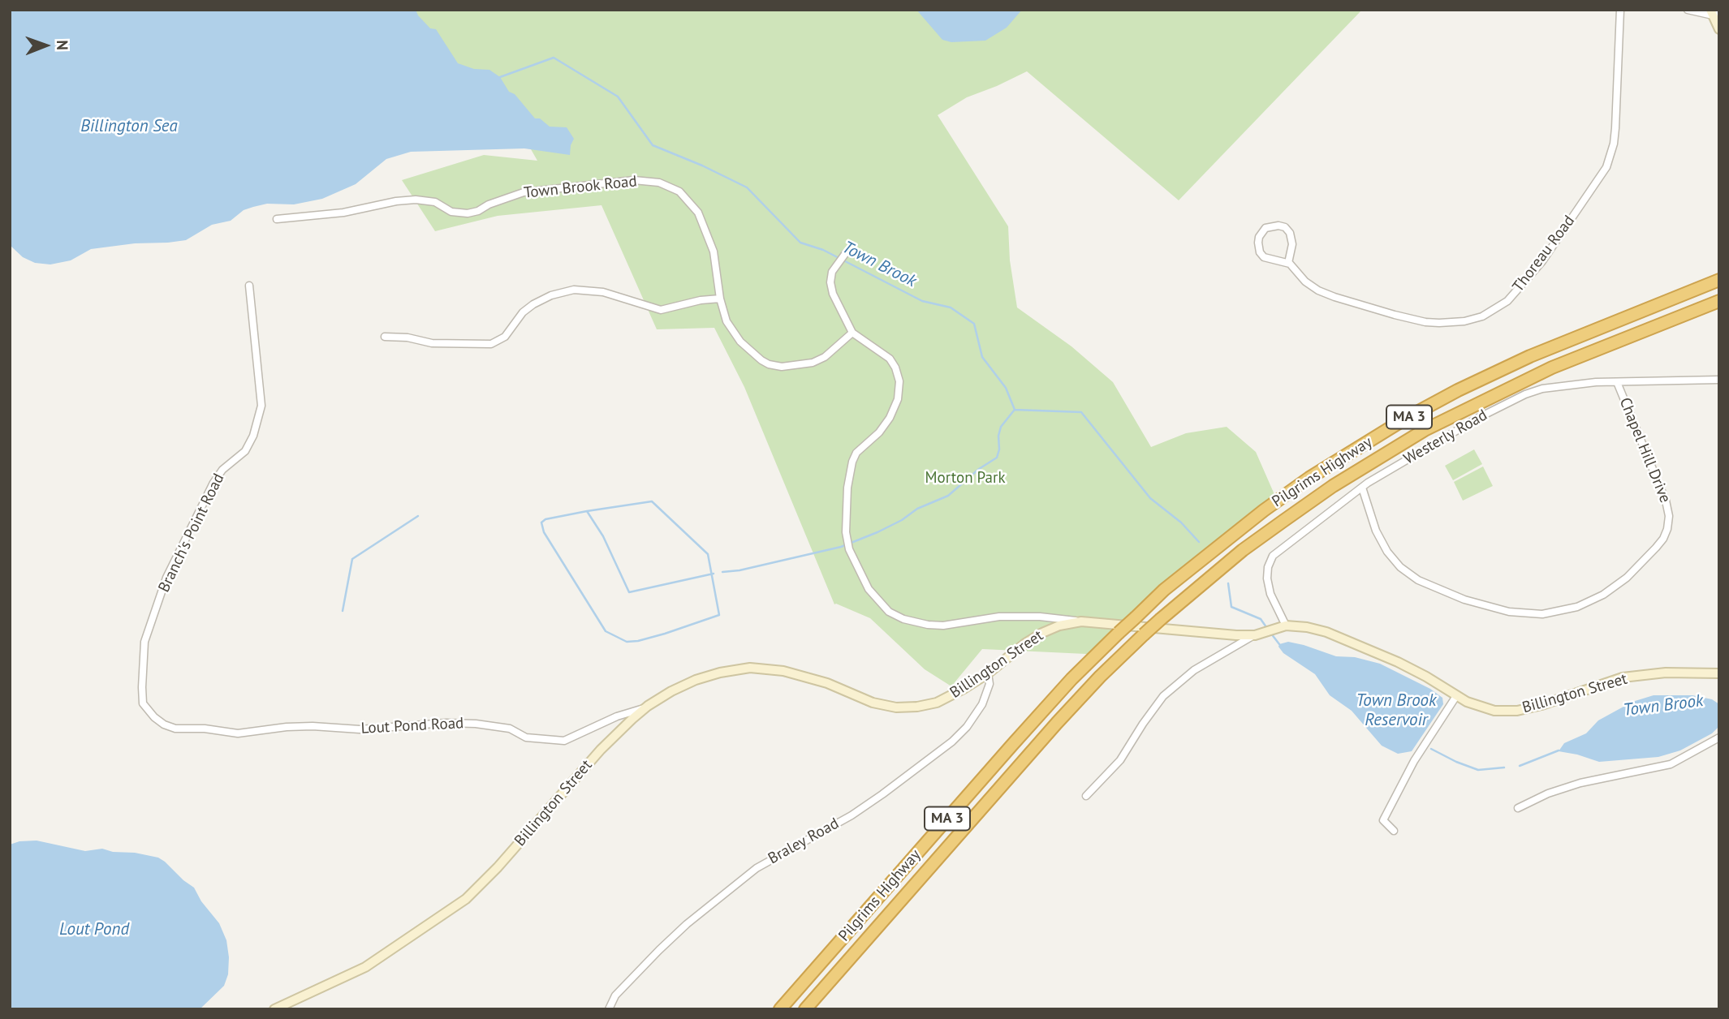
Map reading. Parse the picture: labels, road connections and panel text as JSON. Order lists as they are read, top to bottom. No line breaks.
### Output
{"streets":{"highway":["MA 3","Pilgrims Highway"],"street":["Town Brook Road","Thoreau Road","Westerly Road","Chapel Hill Drive","Branch's Point Road","Billington Street","Lout Pond Road","Braley Road"]},"crossings":[["Westerly Road","Chapel Hill Drive"],["Westerly Road","Billington Street"],["Branch's Point Road","Lout Pond Road"],["Billington Street","Lout Pond Road"],["Billington Street","Braley Road"]],"water":["Billington Sea","Town Brook","Town Brook Reservoir","Lout Pond"],"parks":["Morton Park"],"north":"right"}
